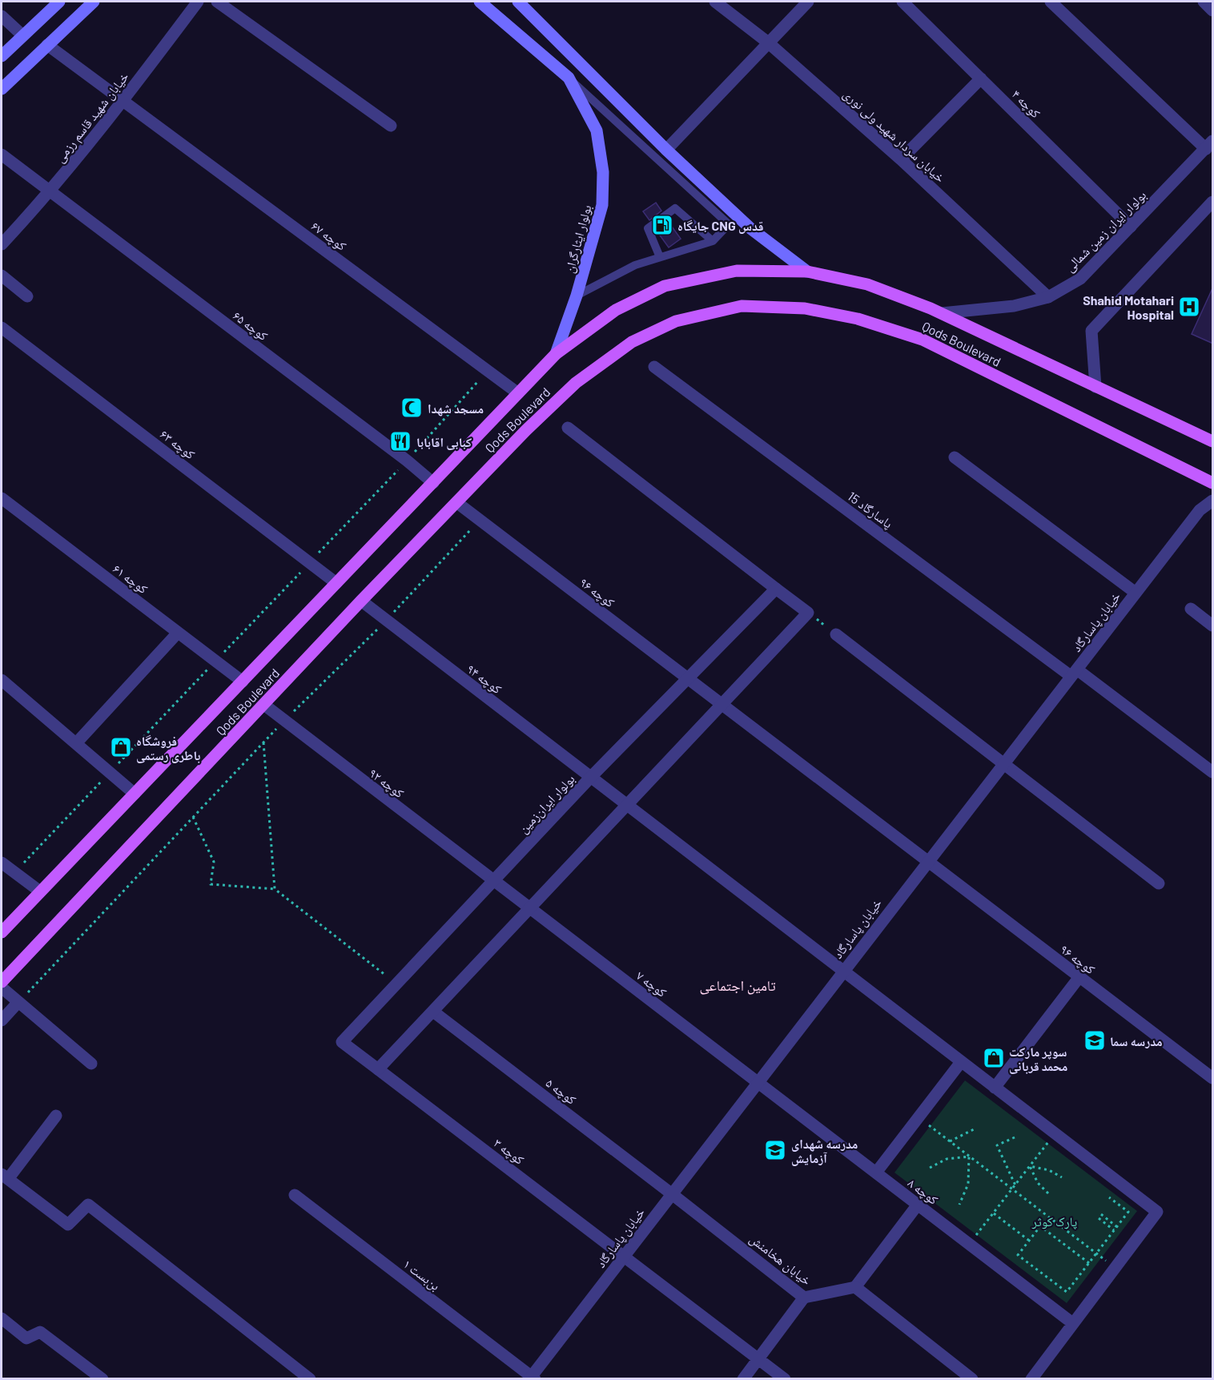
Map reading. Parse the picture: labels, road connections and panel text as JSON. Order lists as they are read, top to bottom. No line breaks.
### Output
{"streets":{"main road":["بولوار ایثارگران","Qods Boulevard"],"street":["کوچه ۴","خیابان شهید قاسم رزمی","خیابان سردار شهید ولی نوری","بولوار ایران زمین شمالی","کوچه ۶۷","کوچه ۶۵","کوچه ۶۳","پاسارگاد 15","کوچه ۶۱","کوچه ۹۶","خیابان پاسارگاد","کوچه ۹۴","کوچه ۹۲","بولوار ایران‌زمین","کوچه ۷","کوچه ۵","کوچه ۳","کوچه ۸","خیابان هخامنش","بن‌بست ۱"]},"crossings":[["کوچه ۴","بولوار ایران زمین شمالی"],["خیابان شهید قاسم رزمی","کوچه ۶۷"],["خیابان شهید قاسم رزمی","کوچه ۶۵"],["خیابان سردار شهید ولی نوری","بولوار ایران زمین شمالی"],["بولوار ایران زمین شمالی","Qods Boulevard"],["کوچه ۶۷","Qods Boulevard"],["بولوار ایثارگران","Qods Boulevard"],["کوچه ۶۵","Qods Boulevard"],["Qods Boulevard","کوچه ۶۳"],["Qods Boulevard","کوچه ۶۱"],["Qods Boulevard","کوچه ۹۶"],["Qods Boulevard","کوچه ۹۴"],["Qods Boulevard","کوچه ۹۲"],["پاسارگاد 15","خیابان پاسارگاد"],["کوچه ۹۶","خیابان پاسارگاد"],["کوچه ۹۶","بولوار ایران‌زمین"],["خیابان پاسارگاد","کوچه ۹۴"],["خیابان پاسارگاد","کوچه ۷"],["خیابان پاسارگاد","کوچه ۵"],["خیابان پاسارگاد","کوچه ۳"],["خیابان پاسارگاد","کوچه ۸"],["خیابان پاسارگاد","خیابان هخامنش"],["خیابان پاسارگاد","بن‌بست ۱"],["کوچه ۹۴","بولوار ایران‌زمین"],["کوچه ۹۲","بولوار ایران‌زمین"],["کوچه ۹۲","کوچه ۷"],["بولوار ایران‌زمین","کوچه ۳"],["کوچه ۷","کوچه ۸"],["کوچه ۵","خیابان هخامنش"]],"districts":["تامین اجتماعی"],"parks":["پارک کوثر"],"places":{"fuel station":["جایگاه CNG قدس"],"hospital":["Shahid Motahari Hospital"],"mosque":["مسجد شهدا"],"restaurant":["کبابی اقابابا"],"shop":["فروشگاه باطری رستمی","سوپر مارکت محمد قربانی"],"school or university":["مدرسه سما","مدرسه شهدای آزمایش"]}}
